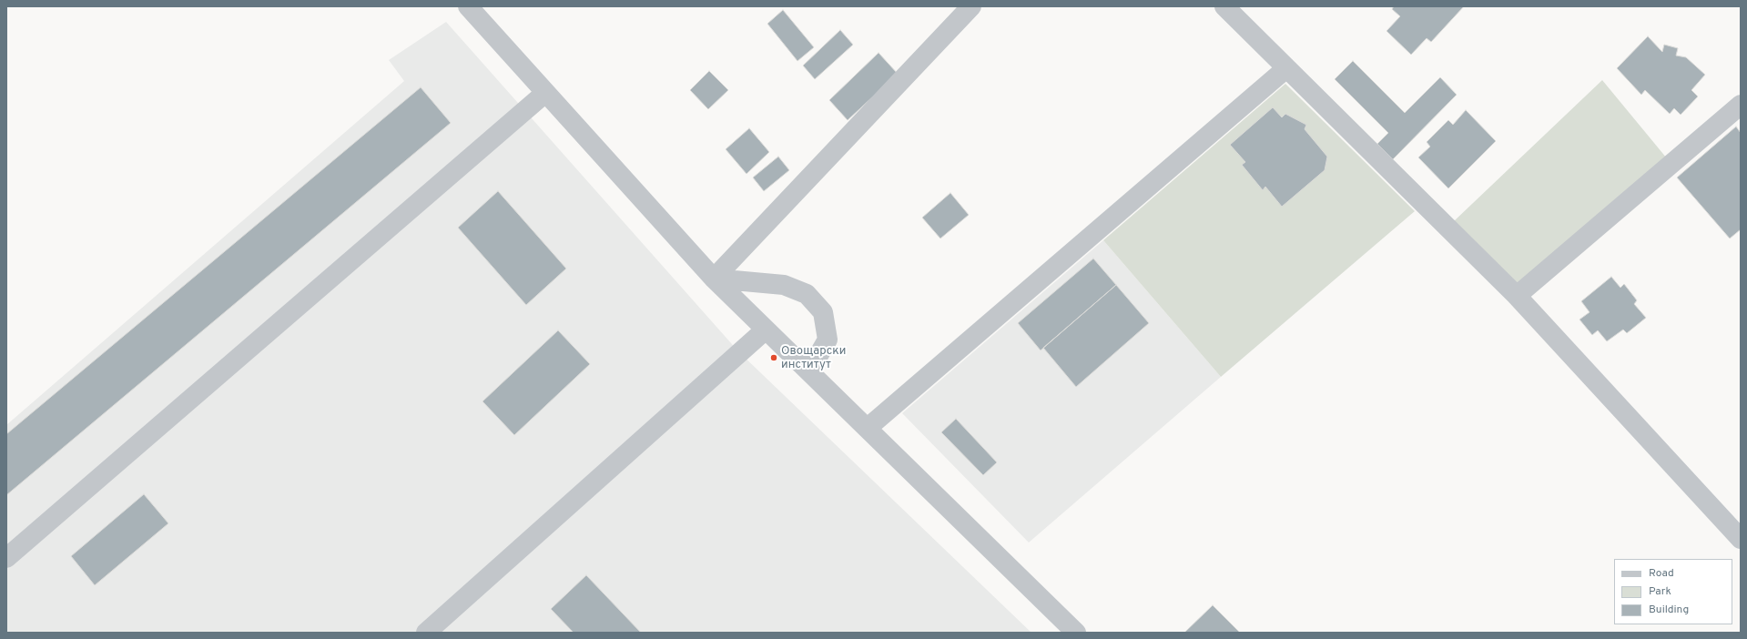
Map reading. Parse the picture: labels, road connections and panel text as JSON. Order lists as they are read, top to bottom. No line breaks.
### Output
{"places":["Овощарски институт"],"legend":["Road","Park","Building"]}
